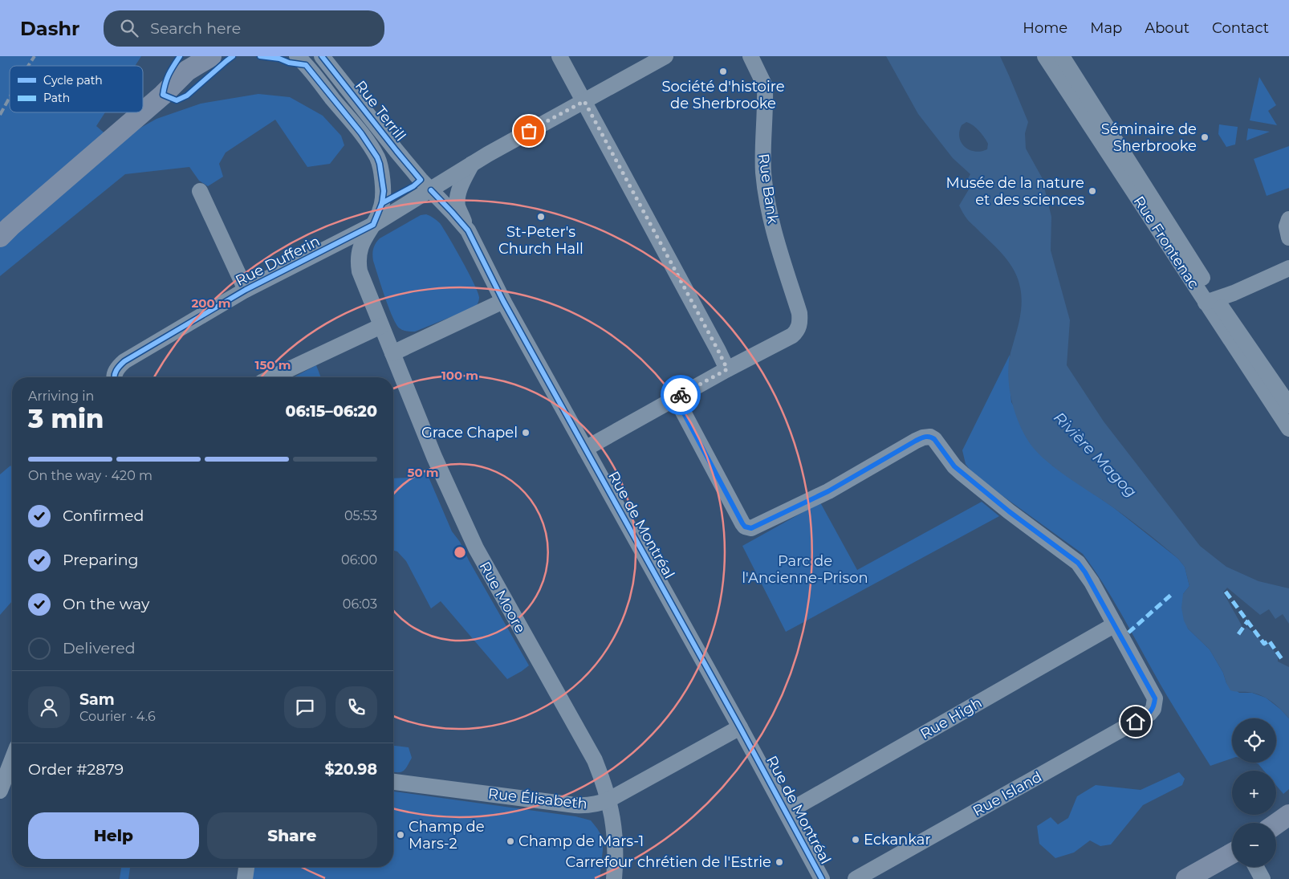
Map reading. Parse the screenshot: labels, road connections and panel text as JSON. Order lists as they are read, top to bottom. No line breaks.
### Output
{"streets":{"street":["Rue Terrill","Rue Bank","Rue Frontenac","Rue Dufferin","Rue de Montréal","Rue Moore","Rue High","Rue Island","Rue Élisabeth"]},"crossings":[["Rue Terrill","Rue Dufferin"],["Rue Terrill","Rue de Montréal"],["Rue Terrill","Rue Moore"],["Rue Dufferin","Rue de Montréal"],["Rue Dufferin","Rue Moore"],["Rue de Montréal","Rue High"],["Rue de Montréal","Rue Élisabeth"],["Rue Moore","Rue Élisabeth"],["Rue High","Rue Island"]],"water":["Rivière Magog"],"parks":["Parc de l'Ancienne-Prison"],"places":["Société d'histoire de Sherbrooke","Séminaire de Sherbrooke","Musée de la nature et des sciences","St-Peter's Church Hall","Grace Chapel","Champ de Mars-2","Eckankar","Champ de Mars-1","Carrefour chrétien de l'Estrie"],"legend":["Cycle path","Path"],"page":{"header":"Dashr","search":"Search here","nav":["Home","Map","About","Contact"],"heading":["3 min","Arriving in","06:15–06:20"],"panel":["Sam","Courier · 4.6","Order #2879","$20.98"],"bar":"On the way · 420 m","list":[["Confirmed","05:53"],["Preparing","06:00"],["On the way","06:03"],"Delivered"],"map_buttons":["+","−"],"buttons":["Help","Share"]},"rings":["200 m","150 m","100 m","50 m"]}
